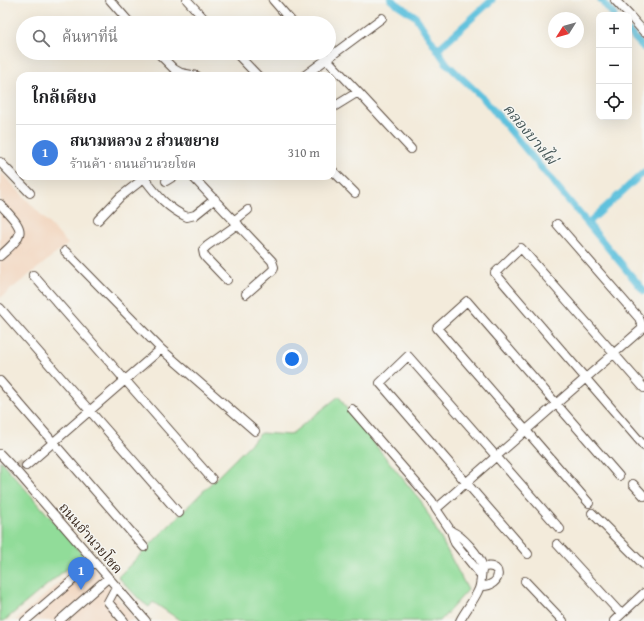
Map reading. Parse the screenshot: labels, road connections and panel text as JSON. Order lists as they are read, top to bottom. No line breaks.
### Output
{"streets":{"street":["ถนนอำนวยโชค"]},"water":["คลองบางไผ่"],"north":"bottom left","page":{"map_buttons":["+","−"],"search":"ค้นหาที่นี่","heading":"ใกล้เคียง","list":[{"mark":"1","name":"สนามหลวง 2 ส่วนขยาย","note":"ร้านค้า · ถนนอำนวยโชค","value":"310 m"}],"pins":"1"}}
